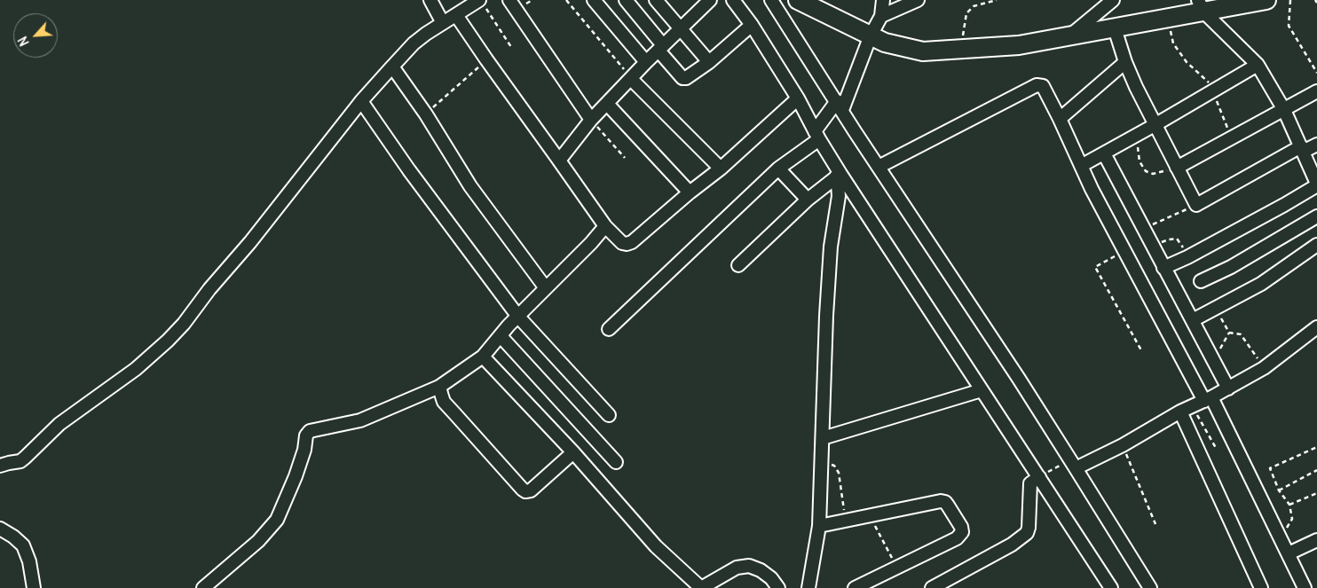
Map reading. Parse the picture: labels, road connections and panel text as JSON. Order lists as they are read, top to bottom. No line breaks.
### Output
{"north":"bottom left"}
